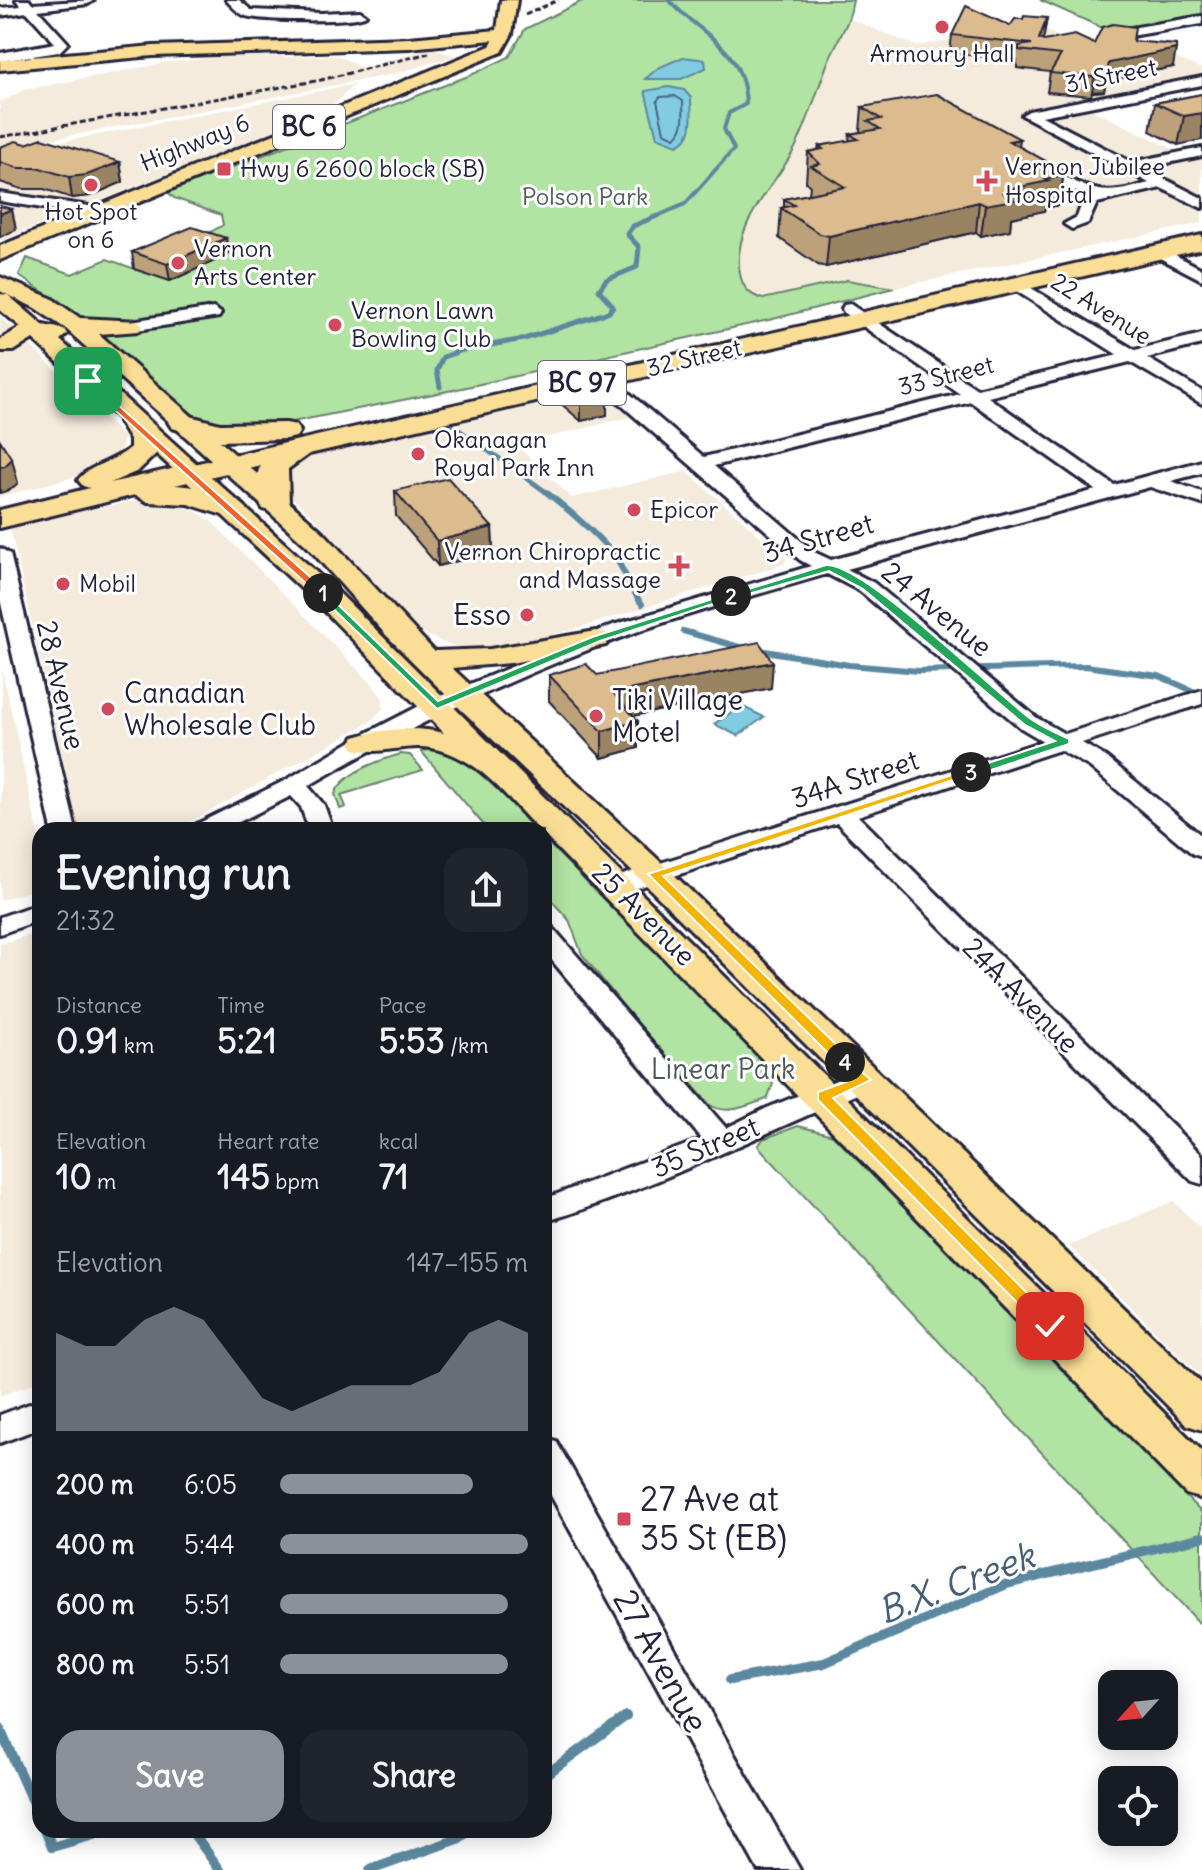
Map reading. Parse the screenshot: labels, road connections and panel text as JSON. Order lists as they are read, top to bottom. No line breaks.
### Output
{"streets":{"highway":["32 Street","BC 97"],"main road":["BC 6","Highway 6","25 Avenue"],"street":["31 Street","22 Avenue","33 Street","34 Street","24 Avenue","28 Avenue","34A Street","24A Avenue","35 Street","27 Avenue"]},"crossings":[["22 Avenue","32 Street"],["22 Avenue","33 Street"],["32 Street","24 Avenue"],["32 Street","25 Avenue"],["33 Street","24 Avenue"],["34 Street","24 Avenue"],["34 Street","25 Avenue"],["24 Avenue","34A Street"],["34A Street","25 Avenue"],["34A Street","24A Avenue"],["25 Avenue","35 Street"]],"water":["B.X. Creek"],"parks":["Polson Park","Linear Park"],"places":{"other":["Armoury Hall","Hot Spot on 6","Vernon Arts Center","Vernon Lawn Bowling Club","Okanagan Royal Park Inn","Epicor","Mobil","Esso","Canadian Wholesale Club","Tiki Village Motel"],"transit":["Hwy 6 2600 block (SB)","27 Ave at 35 St (EB)"],"health":["Vernon Jubilee Hospital","Vernon Chiropractic and Massage"]},"north":"bottom left","page":{"pins":["1","2","3","4"],"heading":["Evening run","21:32"],"stats":[["Distance","0.91 km"],["Time","5:21"],["Pace","5:53 /km"],["Elevation","10 m"],["Heart rate","145 bpm"],["kcal","71"]],"chart":["Elevation","147–155 m"],"list":[{"name":"200 m","note":"6:05"},{"name":"400 m","note":"5:44"},{"name":"600 m","note":"5:51"},{"name":"800 m","note":"5:51"}],"buttons":["Save","Share"]}}
